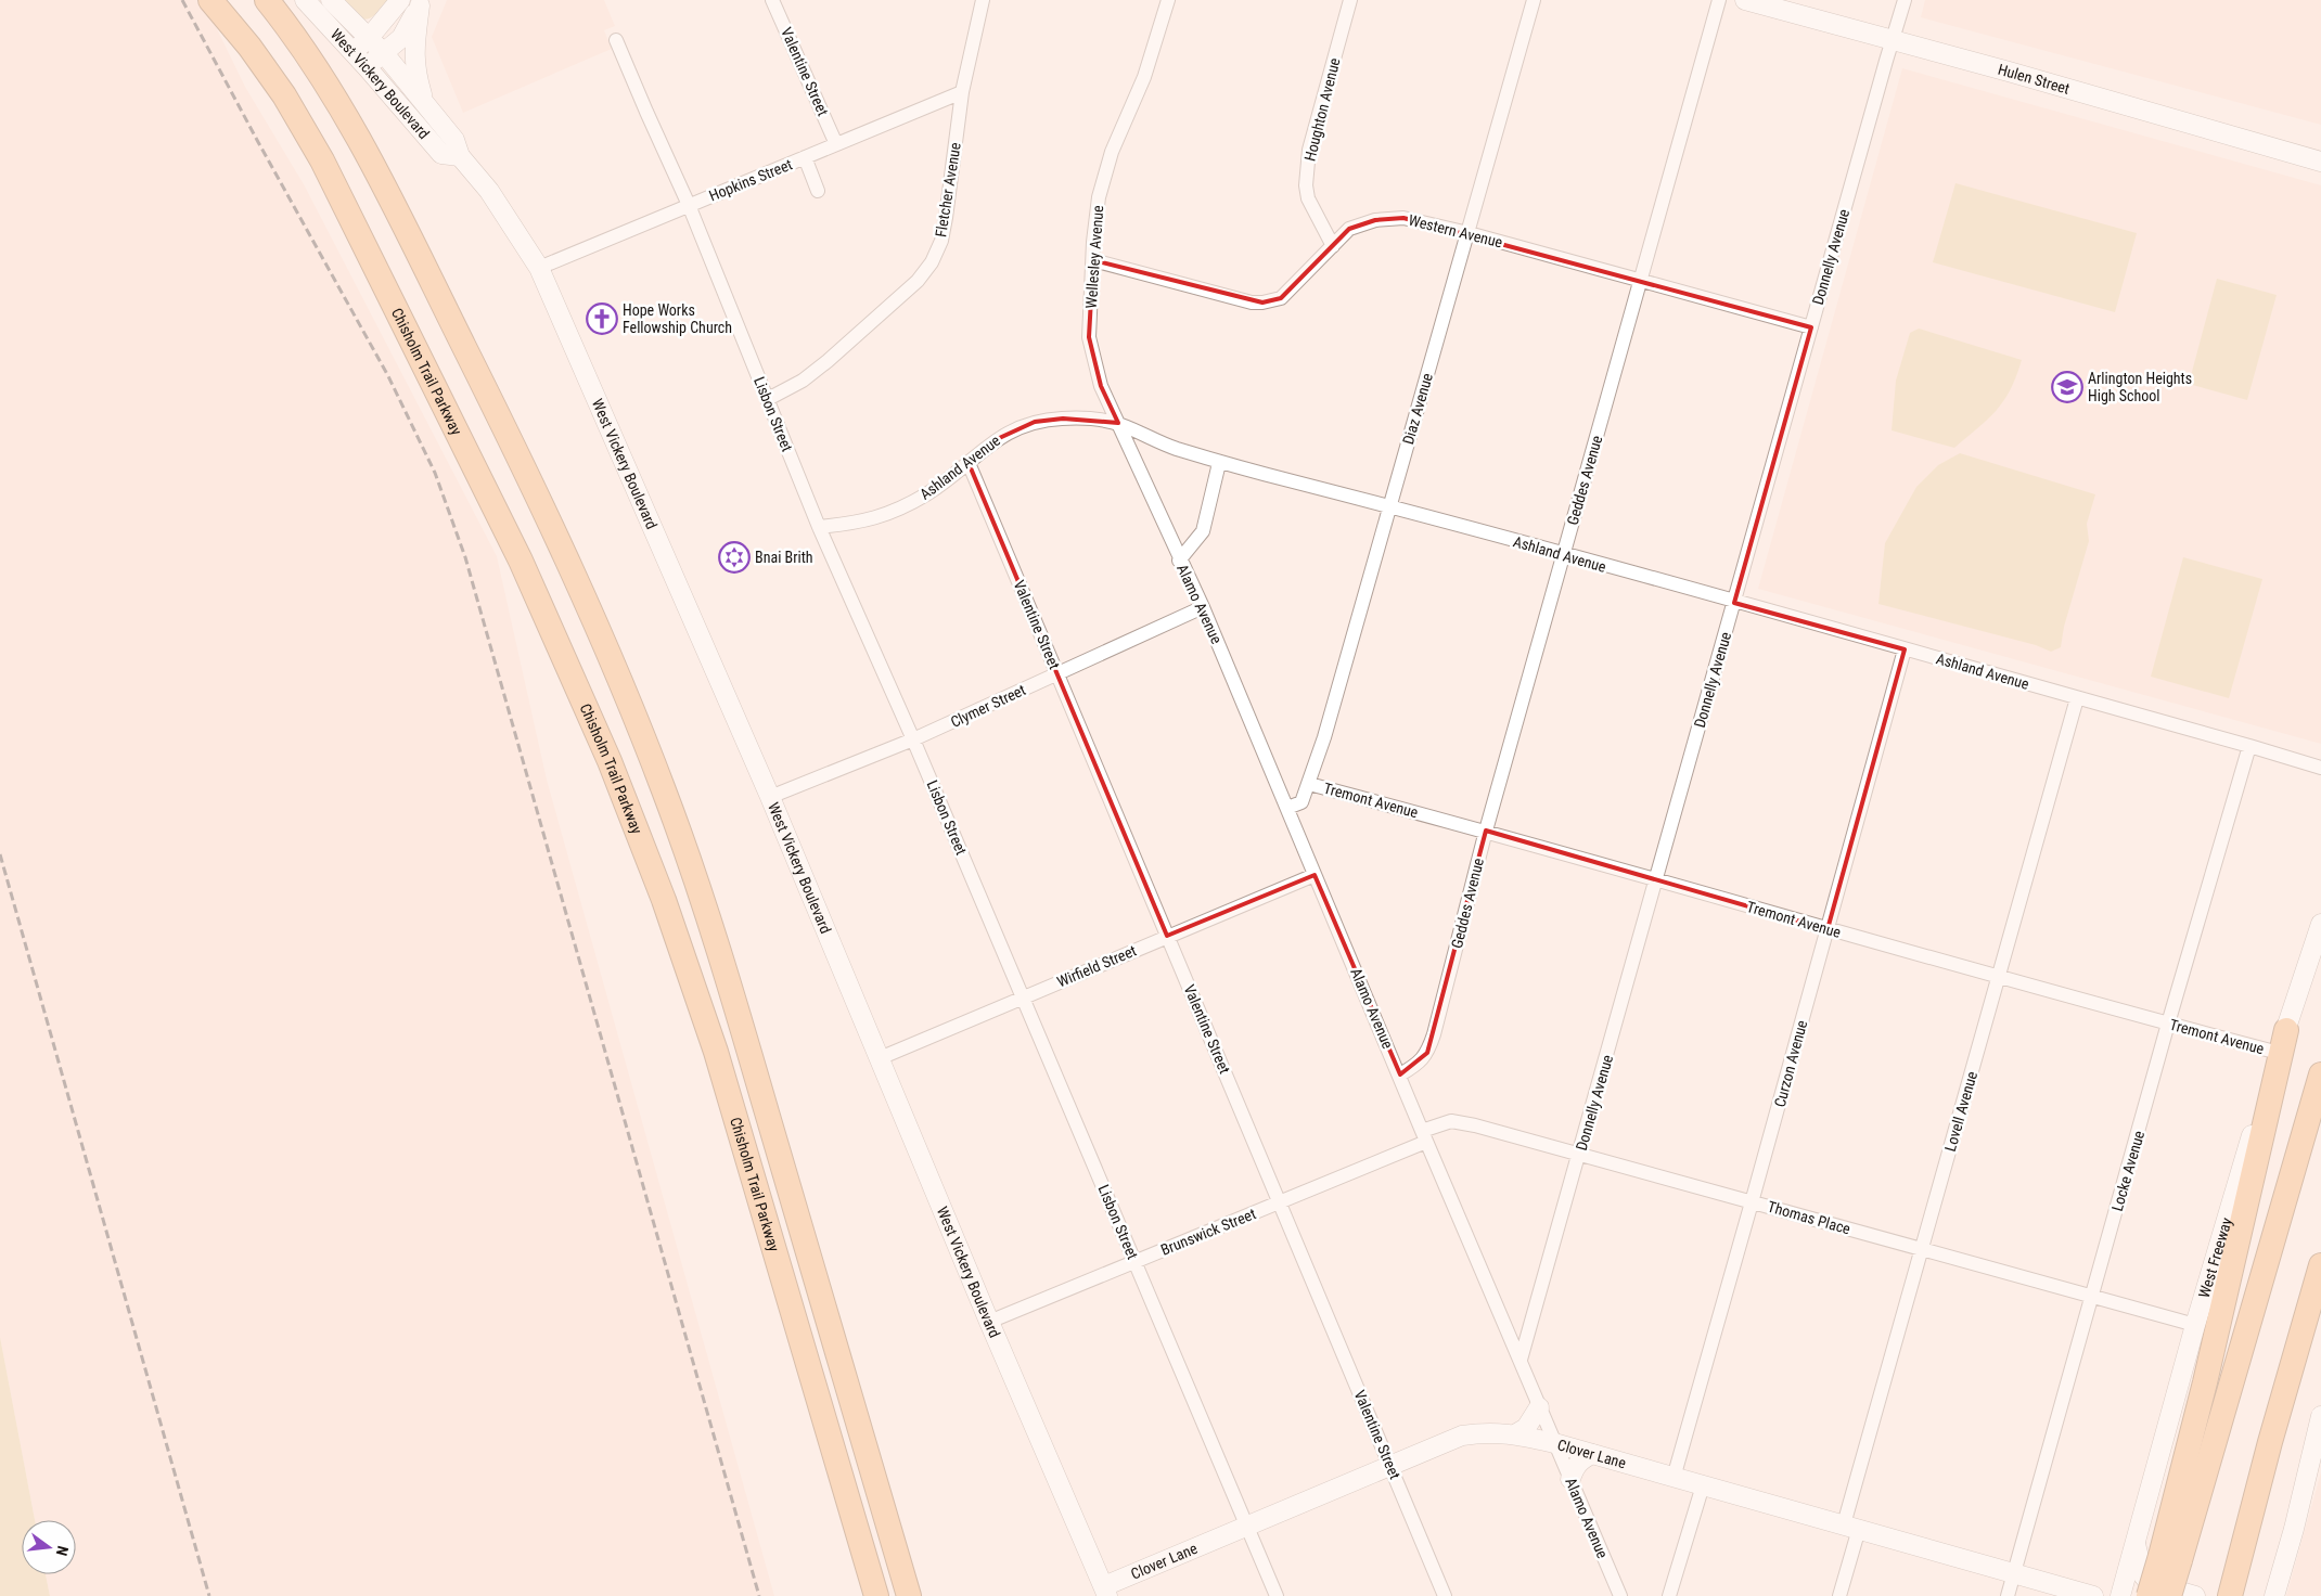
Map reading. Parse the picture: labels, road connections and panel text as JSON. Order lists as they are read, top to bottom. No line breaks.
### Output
{"streets":{"highway":["Chisholm Trail Parkway"],"main road":["Hulen Street","West Vickery Boulevard","West Freeway","Clover Lane"],"street":["Valentine Street","Houghton Avenue","Hopkins Street","Fletcher Avenue","Western Avenue","Wellesley Avenue","Donnelly Avenue","Diaz Avenue","Lisbon Street","Ashland Avenue","Geddes Avenue","Alamo Avenue","Clymer Street","Tremont Avenue","Wirfield Street","Curzon Avenue","Lovell Avenue","Locke Avenue","Thomas Place","Brunswick Street"]},"crossings":[["Valentine Street","Hopkins Street"],["Valentine Street","Ashland Avenue"],["Valentine Street","Clymer Street"],["Valentine Street","Wirfield Street"],["Valentine Street","Brunswick Street"],["Valentine Street","Clover Lane"],["Hulen Street","Donnelly Avenue"],["West Vickery Boulevard","Hopkins Street"],["West Vickery Boulevard","Clymer Street"],["West Vickery Boulevard","Wirfield Street"],["West Vickery Boulevard","Brunswick Street"],["West Vickery Boulevard","Clover Lane"],["Houghton Avenue","Western Avenue"],["Hopkins Street","Fletcher Avenue"],["Hopkins Street","Lisbon Street"],["Fletcher Avenue","Lisbon Street"],["Western Avenue","Wellesley Avenue"],["Western Avenue","Donnelly Avenue"],["Western Avenue","Diaz Avenue"],["Western Avenue","Geddes Avenue"],["Wellesley Avenue","Ashland Avenue"],["Wellesley Avenue","Alamo Avenue"],["Donnelly Avenue","Ashland Avenue"],["Donnelly Avenue","Alamo Avenue"],["Donnelly Avenue","Tremont Avenue"],["Donnelly Avenue","Thomas Place"],["Diaz Avenue","Ashland Avenue"],["Diaz Avenue","Alamo Avenue"],["Diaz Avenue","Tremont Avenue"],["Lisbon Street","Ashland Avenue"],["Lisbon Street","Clymer Street"],["Lisbon Street","Wirfield Street"],["Lisbon Street","Brunswick Street"],["Lisbon Street","Clover Lane"],["Ashland Avenue","Geddes Avenue"],["Ashland Avenue","Alamo Avenue"],["Ashland Avenue","Curzon Avenue"],["Ashland Avenue","Lovell Avenue"],["Ashland Avenue","Locke Avenue"],["Geddes Avenue","Alamo Avenue"],["Geddes Avenue","Tremont Avenue"],["Alamo Avenue","Clymer Street"],["Alamo Avenue","Wirfield Street"],["Alamo Avenue","Thomas Place"],["Alamo Avenue","Brunswick Street"],["Alamo Avenue","Clover Lane"],["Tremont Avenue","Curzon Avenue"],["Tremont Avenue","Lovell Avenue"],["Tremont Avenue","Locke Avenue"],["Tremont Avenue","West Freeway"],["Curzon Avenue","Thomas Place"],["Curzon Avenue","Clover Lane"],["Lovell Avenue","Thomas Place"],["Lovell Avenue","Clover Lane"],["Locke Avenue","Thomas Place"],["Locke Avenue","Clover Lane"],["Thomas Place","Brunswick Street"],["Thomas Place","West Freeway"]],"places":{"church":["Hope Works Fellowship Church"],"school or university":["Arlington Heights High School"],"synagogue":["Bnai Brith"]},"north":"right"}
